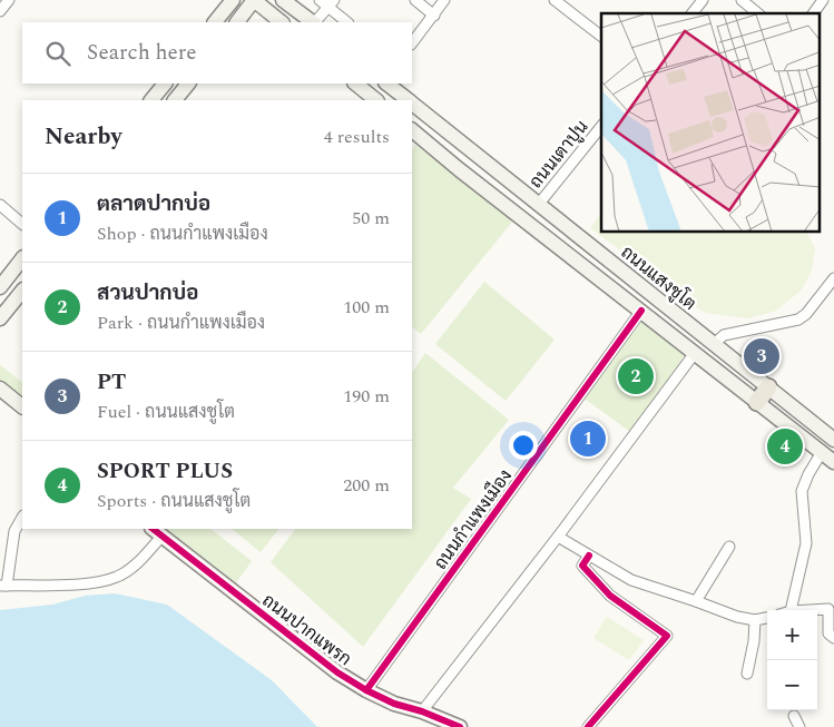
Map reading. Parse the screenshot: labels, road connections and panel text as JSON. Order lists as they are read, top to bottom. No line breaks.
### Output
{"streets":{"main road":["ถนนแสงชูโต","ถนนปากแพรก"],"street":["ถนนเตาปูน","ถนนกำแพงเมือง"]},"crossings":[["ถนนเตาปูน","ถนนแสงชูโต"],["ถนนแสงชูโต","ถนนกำแพงเมือง"],["ถนนกำแพงเมือง","ถนนปากแพรก"]],"page":{"search":"Search here","heading":["Nearby","4 results"],"list":[{"mark":"1","name":"ตลาดปากบ่อ","note":"Shop · ถนนกำแพงเมือง","value":"50 m"},{"mark":"2","name":"สวนปากบ่อ","note":"Park · ถนนกำแพงเมือง","value":"100 m"},{"mark":"3","name":"PT","note":"Fuel · ถนนแสงชูโต","value":"190 m"},{"mark":"4","name":"SPORT PLUS","note":"Sports · ถนนแสงชูโต","value":"200 m"}],"pins":["3","2","1","4"],"map_buttons":["+","−"]}}
